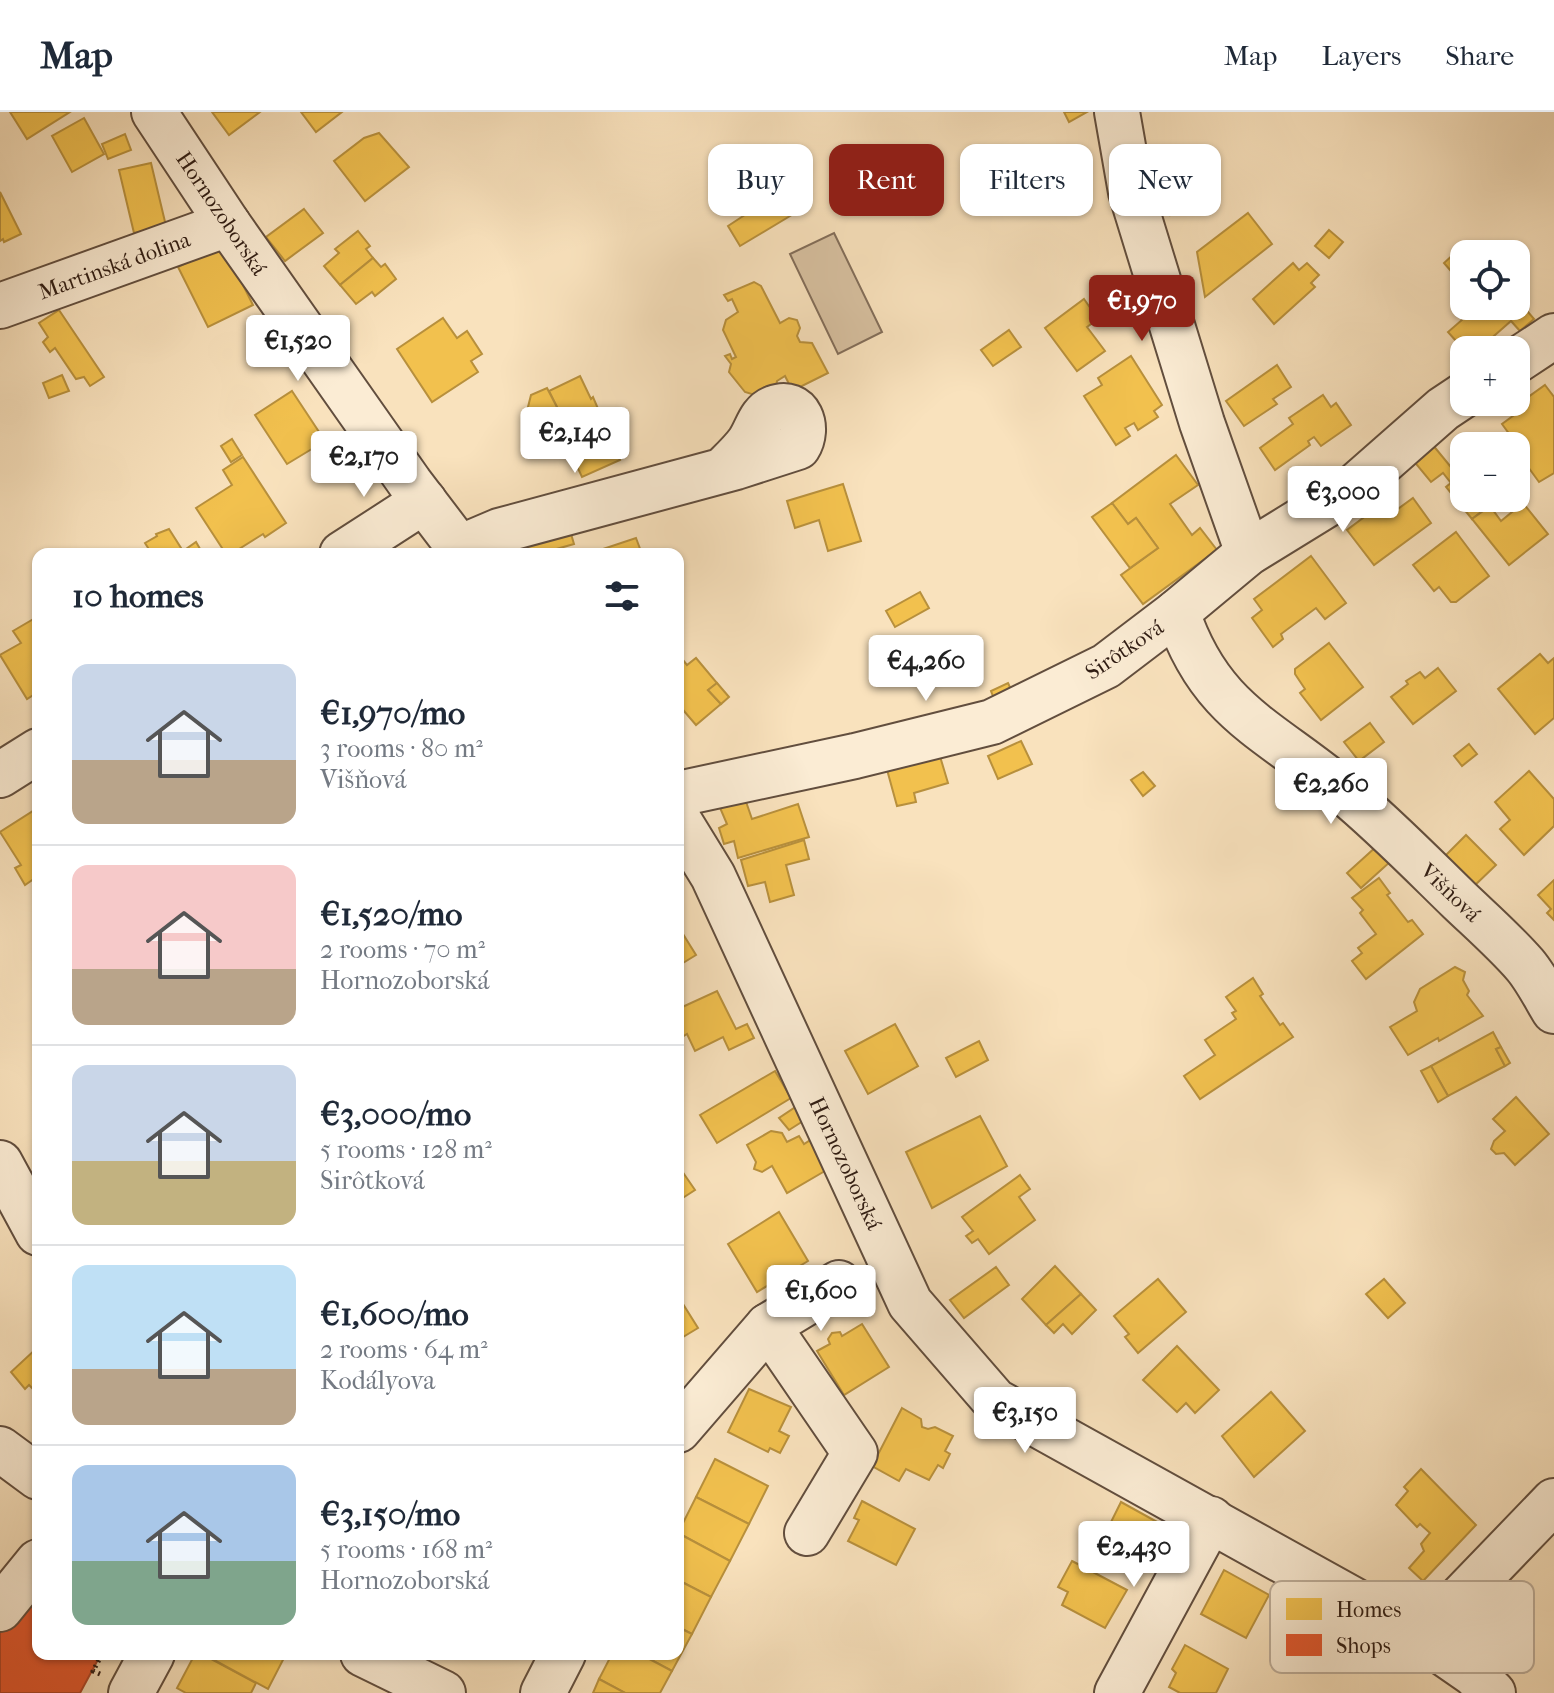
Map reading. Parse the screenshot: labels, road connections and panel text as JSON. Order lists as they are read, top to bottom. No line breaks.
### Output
{"streets":{"street":["Hornozoborská","Martinská dolina","Sirôtková","Višňová"]},"crossings":[["Hornozoborská","Martinská dolina"],["Sirôtková","Višňová"]],"legend":["Homes","Shops"],"page":{"header":"Map","nav":["Map","Layers","Share"],"chip":["Buy","Rent","Filters","New"],"map_buttons":["+","−"],"price":["€1,970","€1,520","€2,140","€2,170","€3,000","€4,260","€2,260","€1,600","€3,150","€2,430"],"heading":"10 homes","list":[{"name":"€1,970/mo","note":"3 rooms · 80 m² · Višňová"},{"name":"€1,520/mo","note":"2 rooms · 70 m² · Hornozoborská"},{"name":"€3,000/mo","note":"5 rooms · 128 m² · Sirôtková"},{"name":"€1,600/mo","note":"2 rooms · 64 m² · Kodályova"},{"name":"€3,150/mo","note":"5 rooms · 168 m² · Hornozoborská"}]}}
